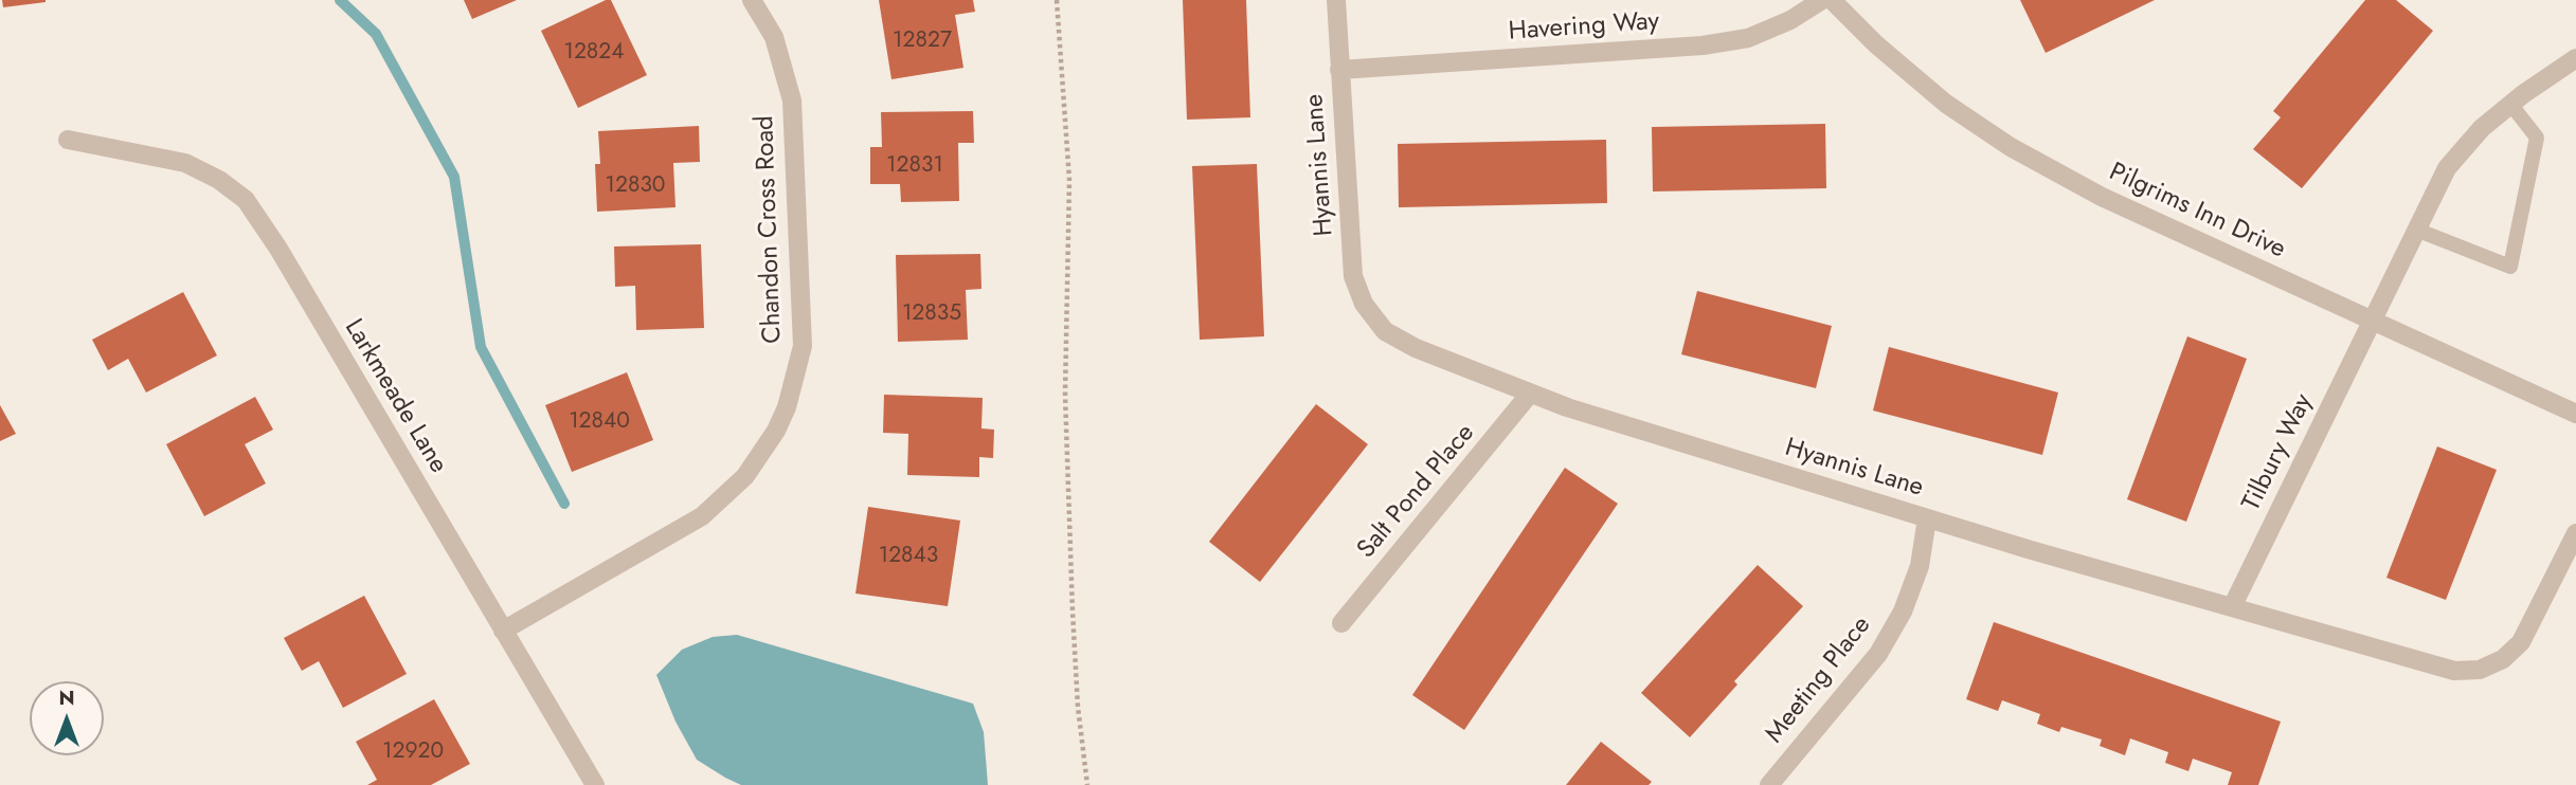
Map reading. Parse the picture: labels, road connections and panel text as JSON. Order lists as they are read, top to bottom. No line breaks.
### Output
{"streets":{"street":["Havering Way","Hyannis Lane","Pilgrims Inn Drive","Chandon Cross Road","Larkmeade Lane","Tilbury Way","Salt Pond Place","Meeting Place"]},"crossings":[["Havering Way","Hyannis Lane"],["Hyannis Lane","Tilbury Way"],["Hyannis Lane","Salt Pond Place"],["Hyannis Lane","Meeting Place"],["Pilgrims Inn Drive","Tilbury Way"],["Chandon Cross Road","Larkmeade Lane"]],"house_numbers":["12827","12824","12831","12830","12835","12840","12843","12920"],"north":"top"}
